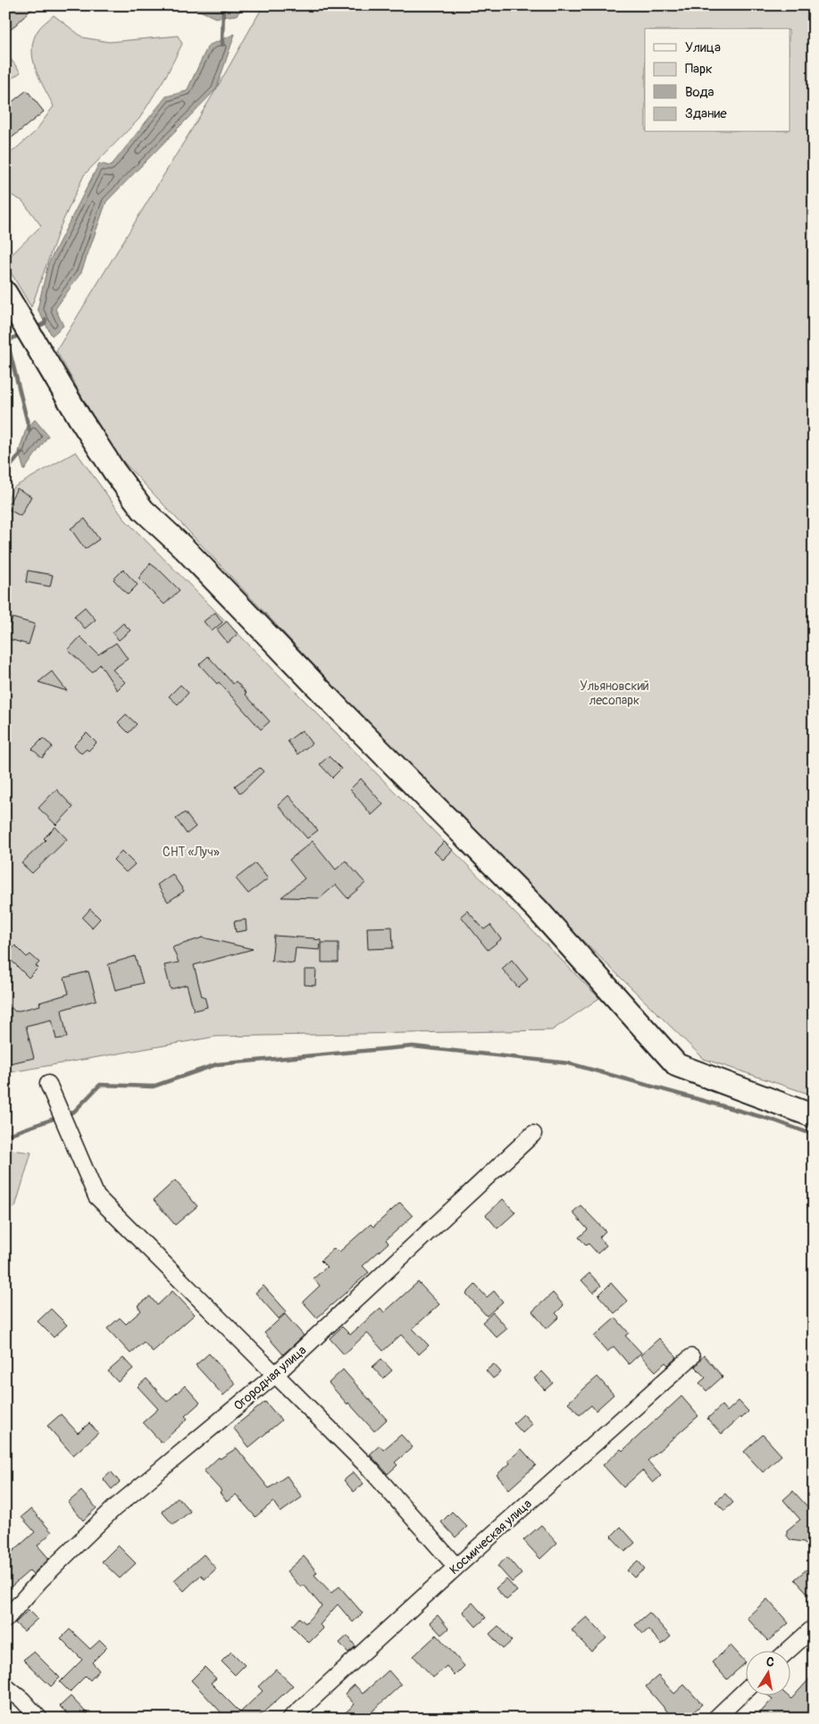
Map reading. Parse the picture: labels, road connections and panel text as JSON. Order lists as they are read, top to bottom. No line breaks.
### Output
{"streets":{"street":["Огородная улица","Космическая улица"]},"parks":["Ульяновский лесопарк","СНТ «Луч»"],"legend":["Улица","Парк","Вода","Здание"],"north":"top"}
